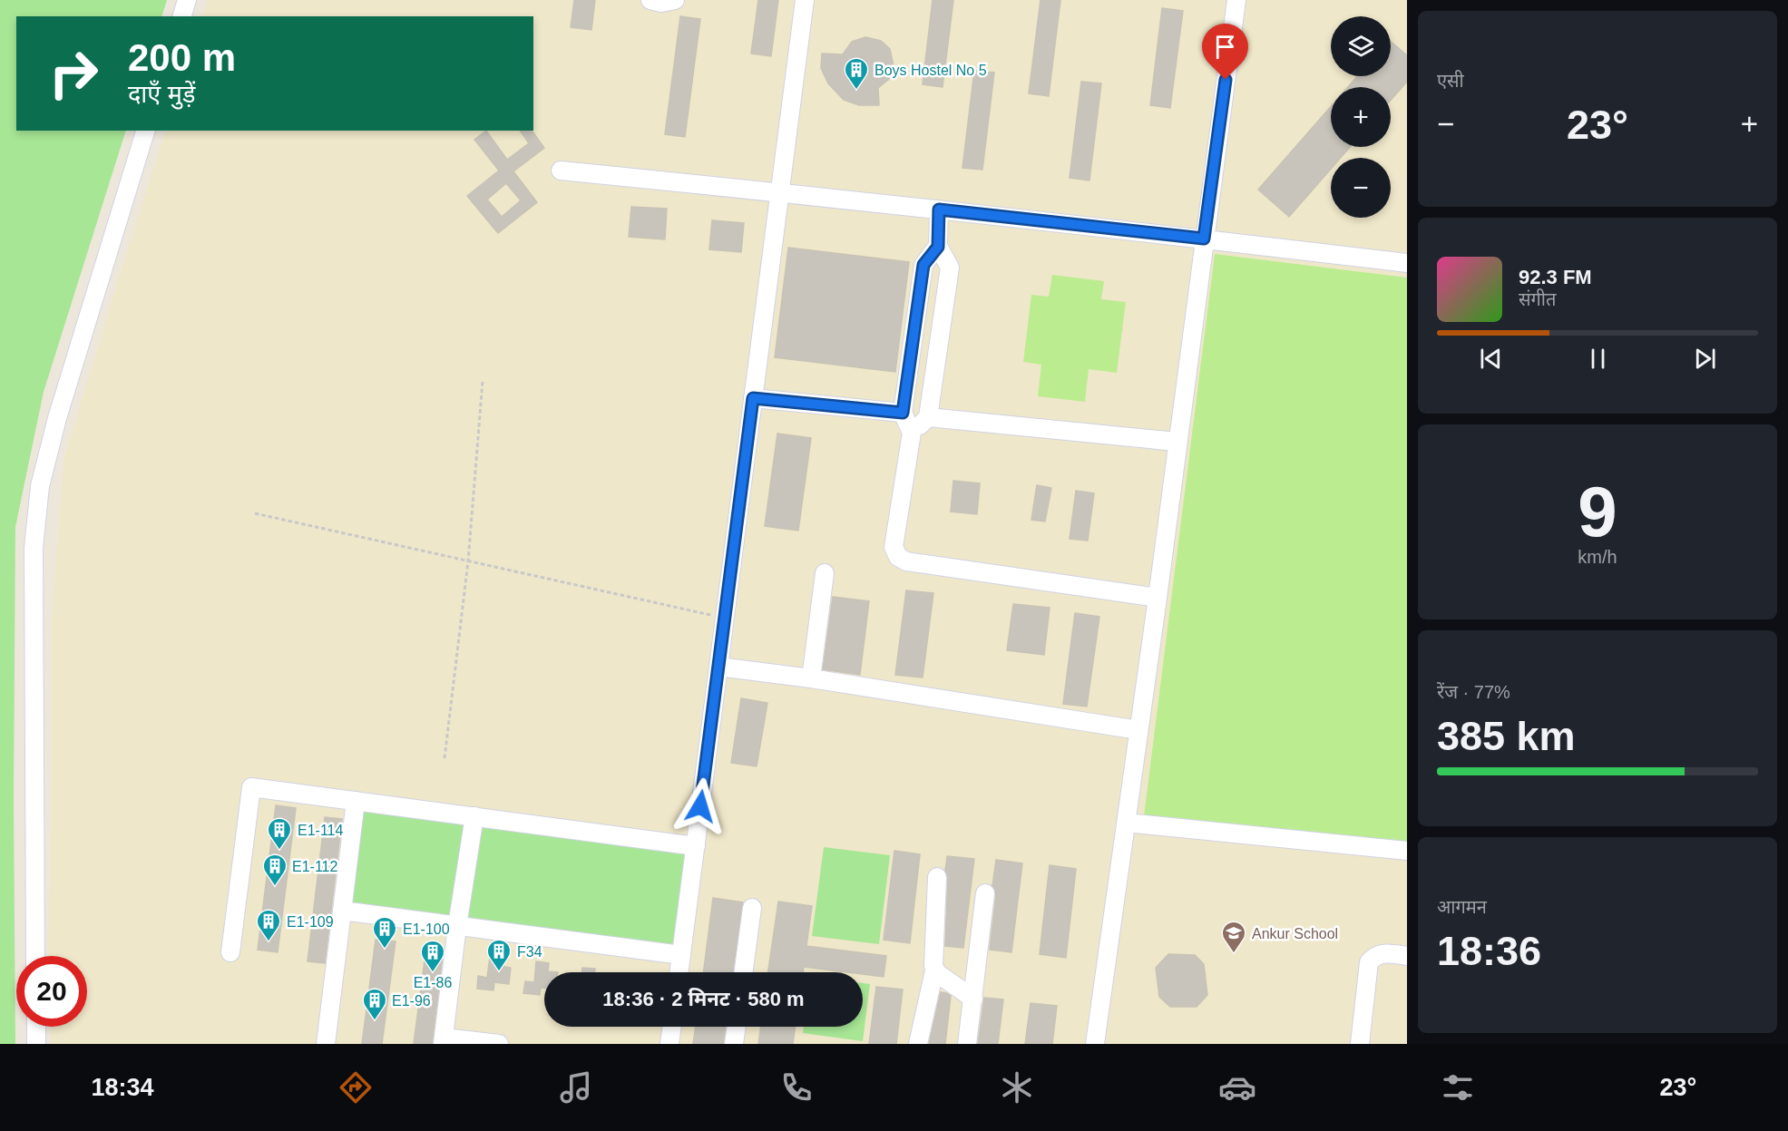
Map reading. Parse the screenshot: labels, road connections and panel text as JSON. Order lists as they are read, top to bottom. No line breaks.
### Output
{"places":{"building":["Boys Hostel No 5","E1-114","E1-112","E1-109","E1-100","F34","E1-86","E1-96"],"school or university":["Ankur School"]},"page":{"tile":["एसी",["9","km/h"],["रेंज · 77%","385 km"],["आगमन","18:36"]],"map_buttons":["+","−"],"turn":["200 m","दाएँ मुड़ें"],"heat":["−","23°","+"],"song":["92.3 FM","संगीत"],"limit":"20","trip":"18:36 · 2 मिनट · 580 m","tabs":["18:34","23°"]}}
